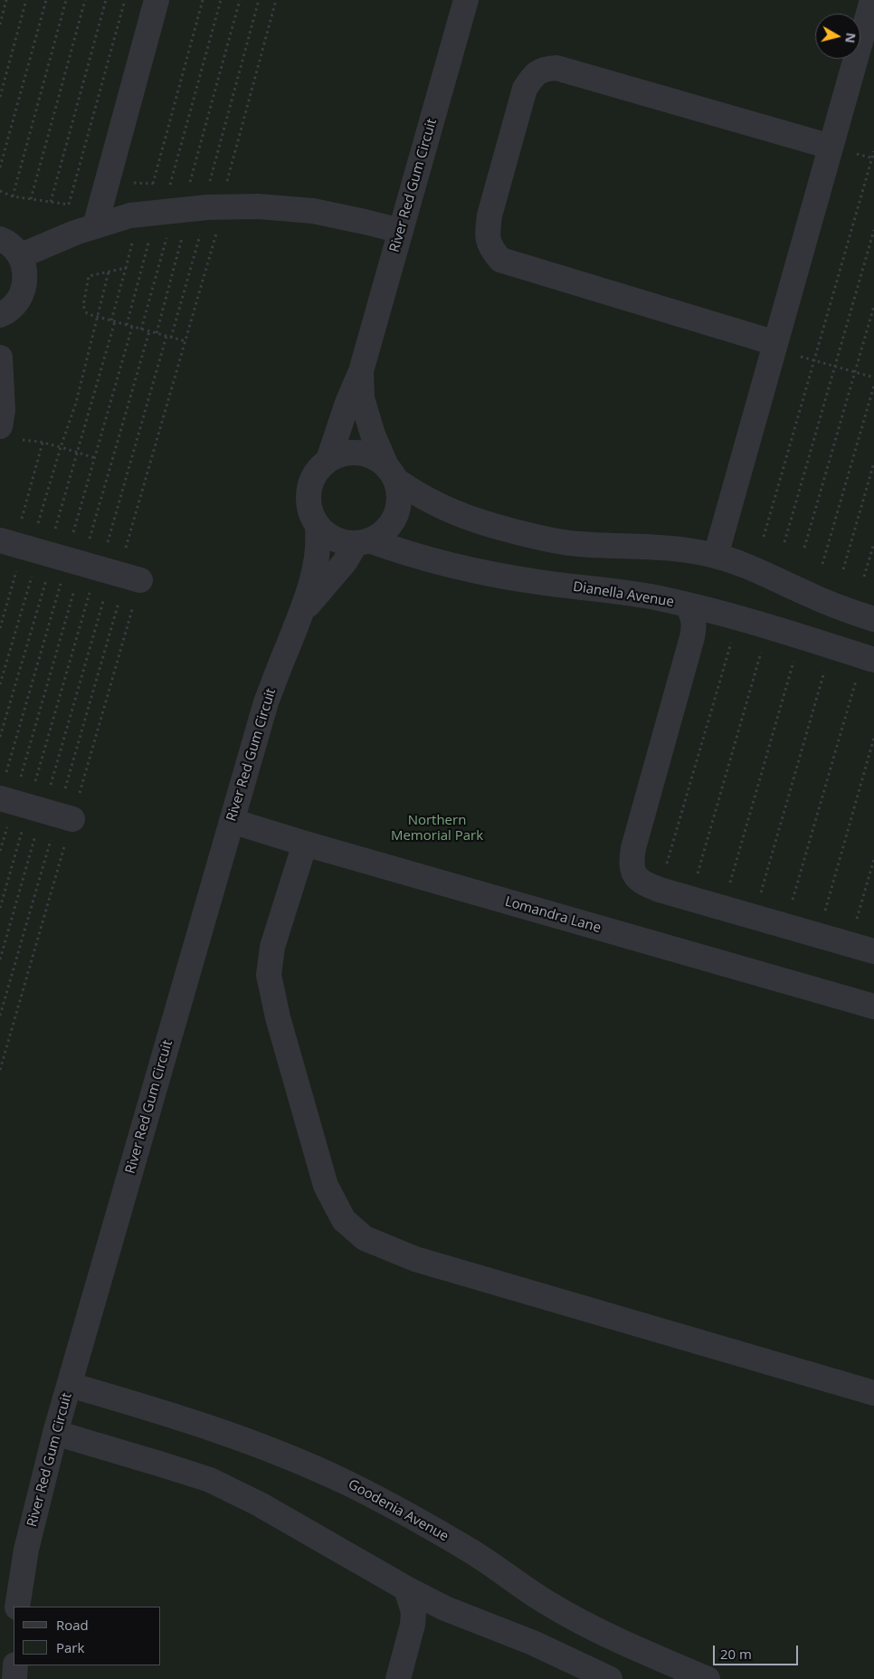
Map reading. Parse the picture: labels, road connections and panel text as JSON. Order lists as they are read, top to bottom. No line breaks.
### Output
{"streets":{"lane":["River Red Gum Circuit","Dianella Avenue","Lomandra Lane","Goodenia Avenue"]},"crossings":[["River Red Gum Circuit","Dianella Avenue"],["River Red Gum Circuit","Lomandra Lane"],["River Red Gum Circuit","Goodenia Avenue"]],"parks":["Northern Memorial Park"],"legend":["Road","Park"],"scale_bar":"20 m","north":"right"}
